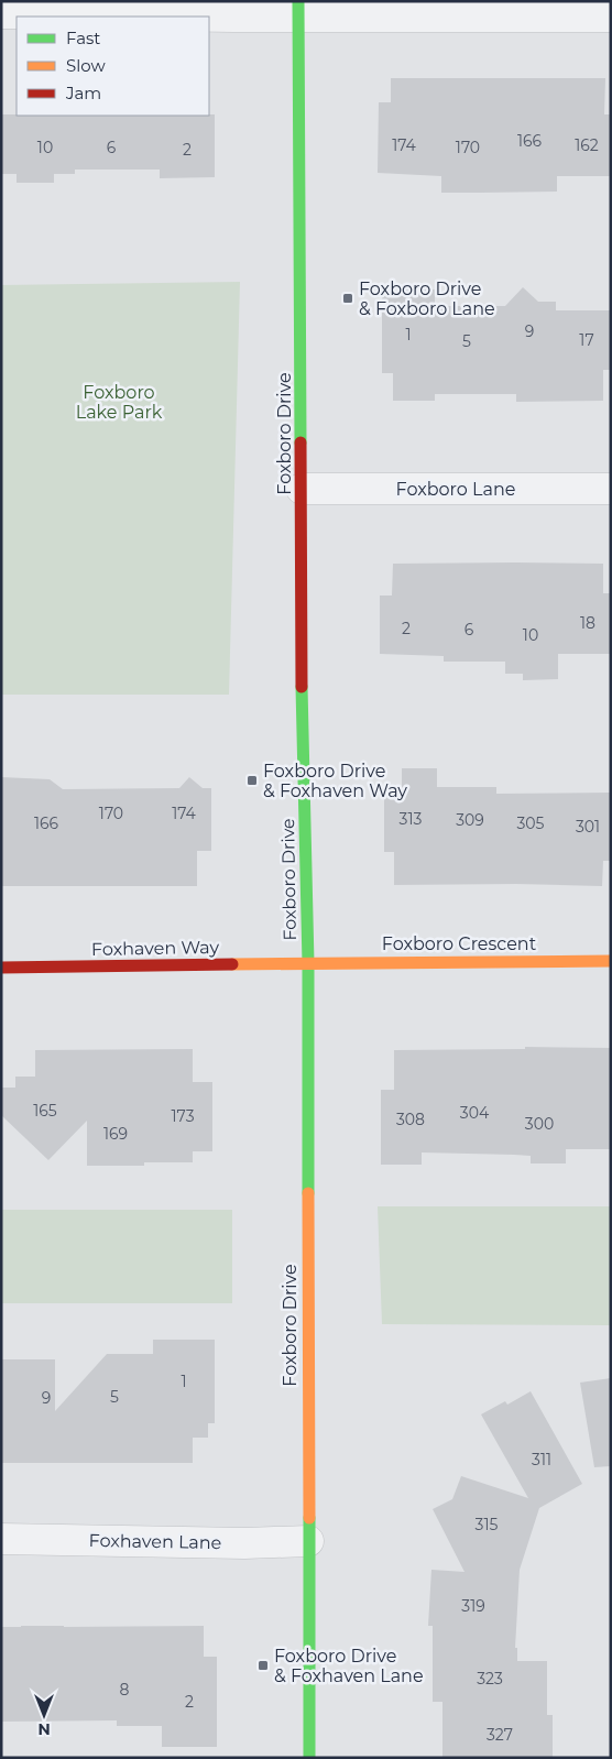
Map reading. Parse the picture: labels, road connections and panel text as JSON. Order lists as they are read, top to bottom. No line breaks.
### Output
{"streets":{"street":["Foxboro Drive","Foxboro Lane","Foxboro Crescent","Foxhaven Way","Foxhaven Lane"]},"crossings":[["Foxboro Drive","Foxboro Lane"],["Foxboro Drive","Foxboro Crescent"],["Foxboro Drive","Foxhaven Way"],["Foxboro Drive","Foxhaven Lane"],["Foxboro Crescent","Foxhaven Way"]],"parks":["Foxboro Lake Park"],"places":{"transit":["Foxboro Drive & Foxboro Lane","Foxboro Drive & Foxhaven Way","Foxboro Drive & Foxhaven Lane"]},"house_numbers":["166","174","162","10","6","170","2","9","1","17","5","18","2","6","10","170","174","313","309","166","305","301","165","304","173","308","300","169","1","5","9","311","315","319","323","8","2","327"],"legend":["Fast","Slow","Jam"],"north":"bottom"}
